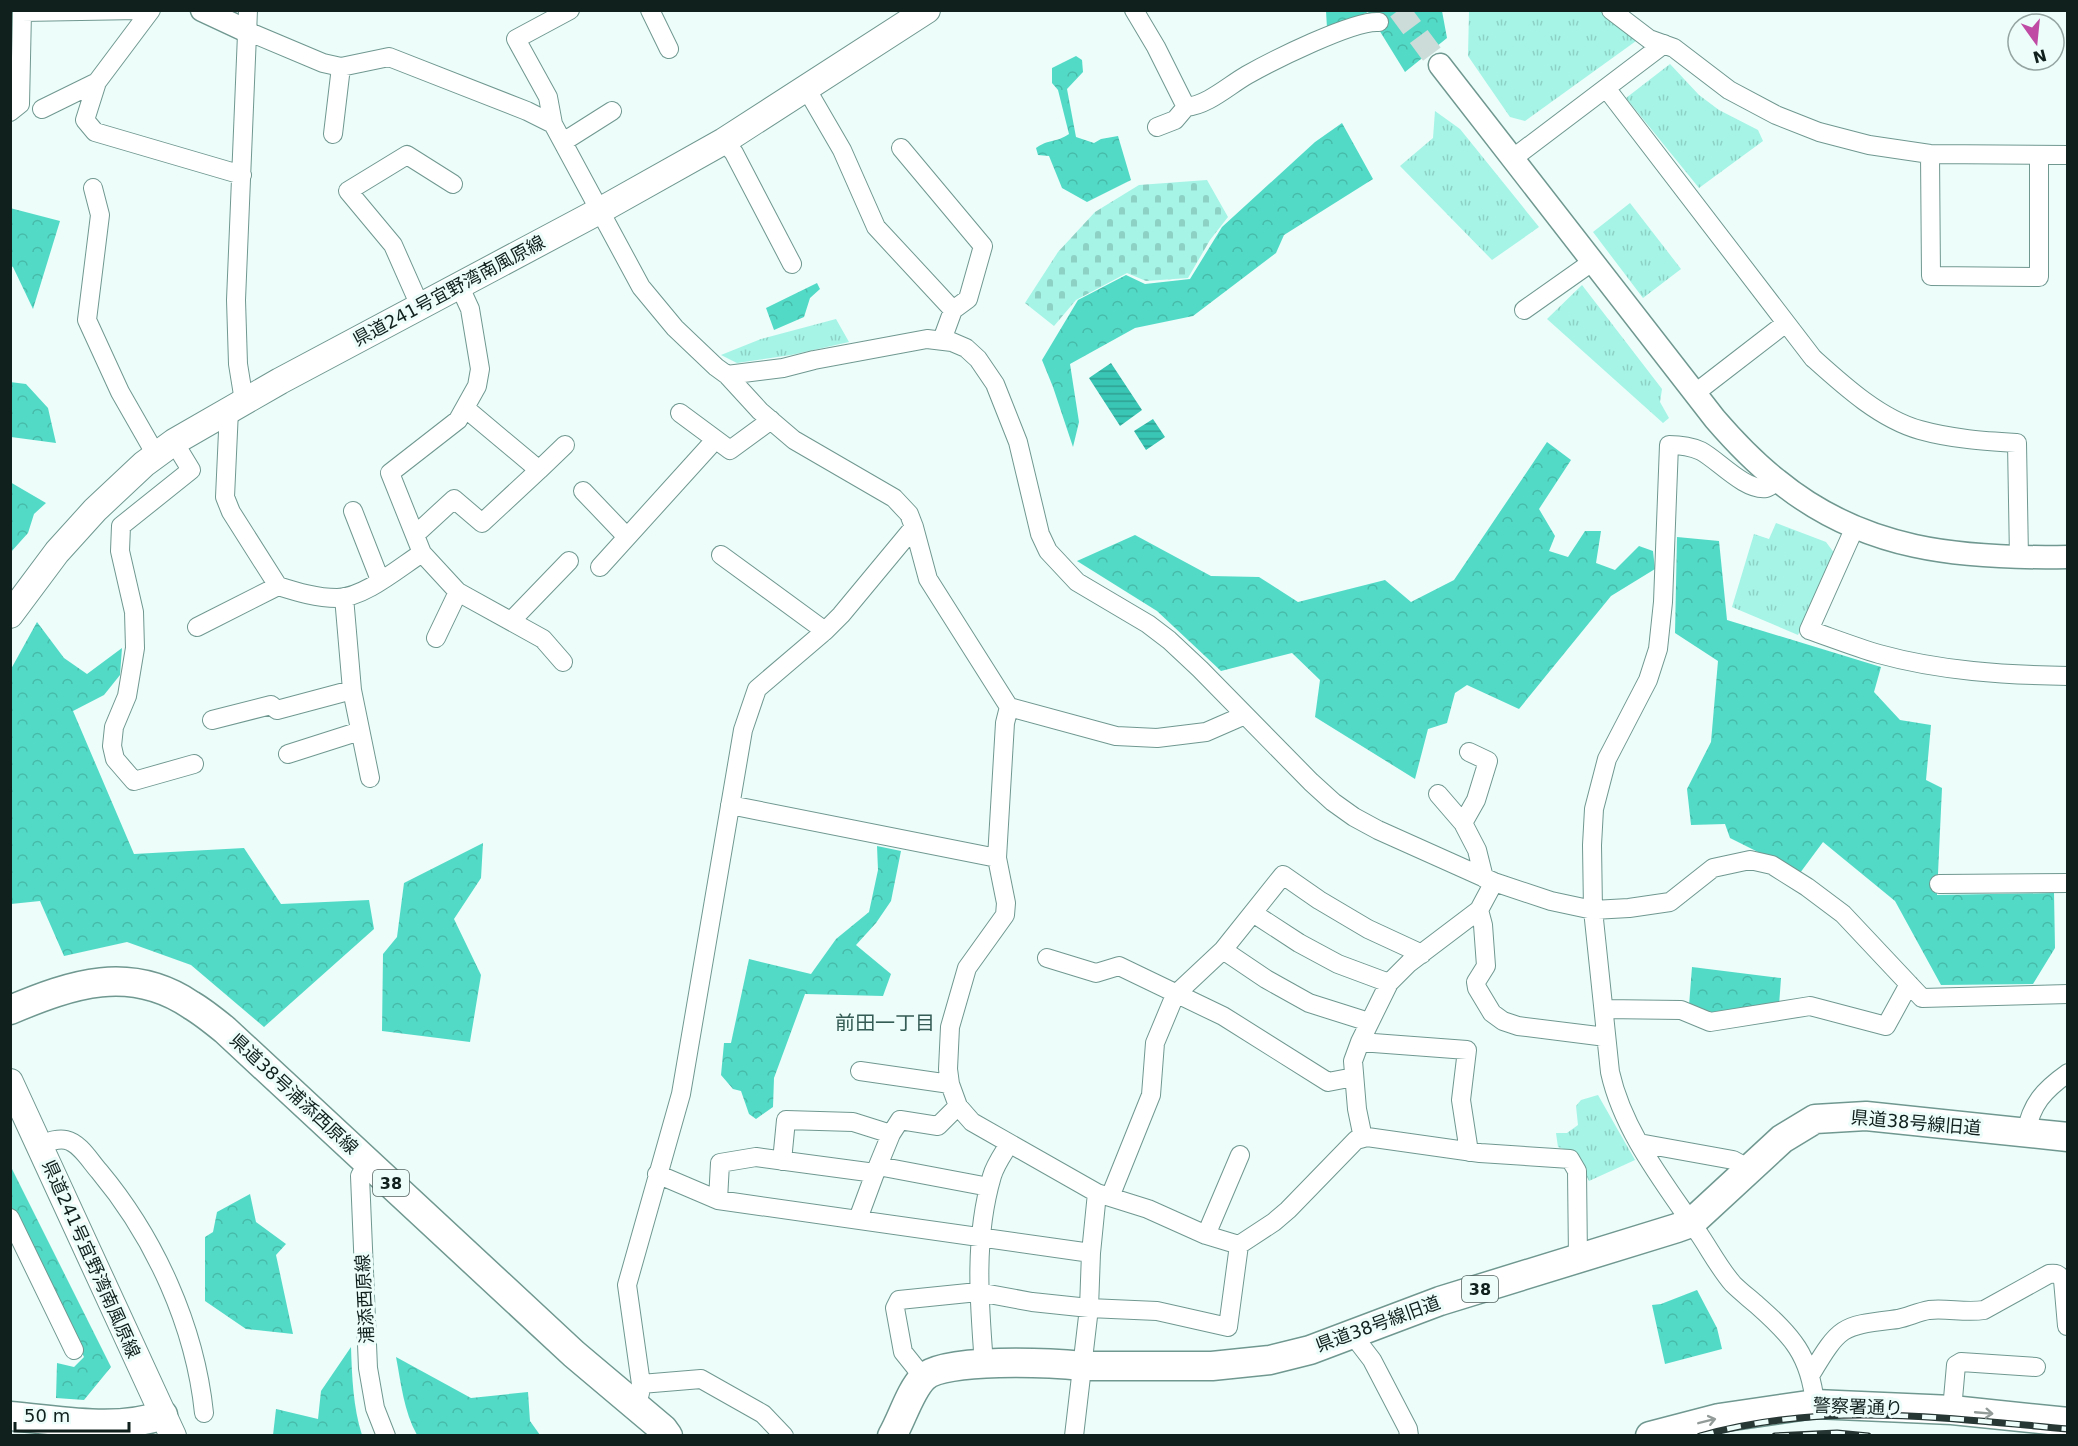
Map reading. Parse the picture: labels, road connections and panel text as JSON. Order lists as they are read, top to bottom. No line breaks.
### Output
{"streets":{"main road":["県道241号宜野湾南風原線","県道38号浦添西原線","県道38号線旧道","38","警察署通り"],"street":["浦添西原線"]},"crossings":[["県道38号浦添西原線","浦添西原線"]],"one_way":["警察署通り"],"districts":["前田一丁目"],"scale_bar":"50 m","north":"bottom"}
